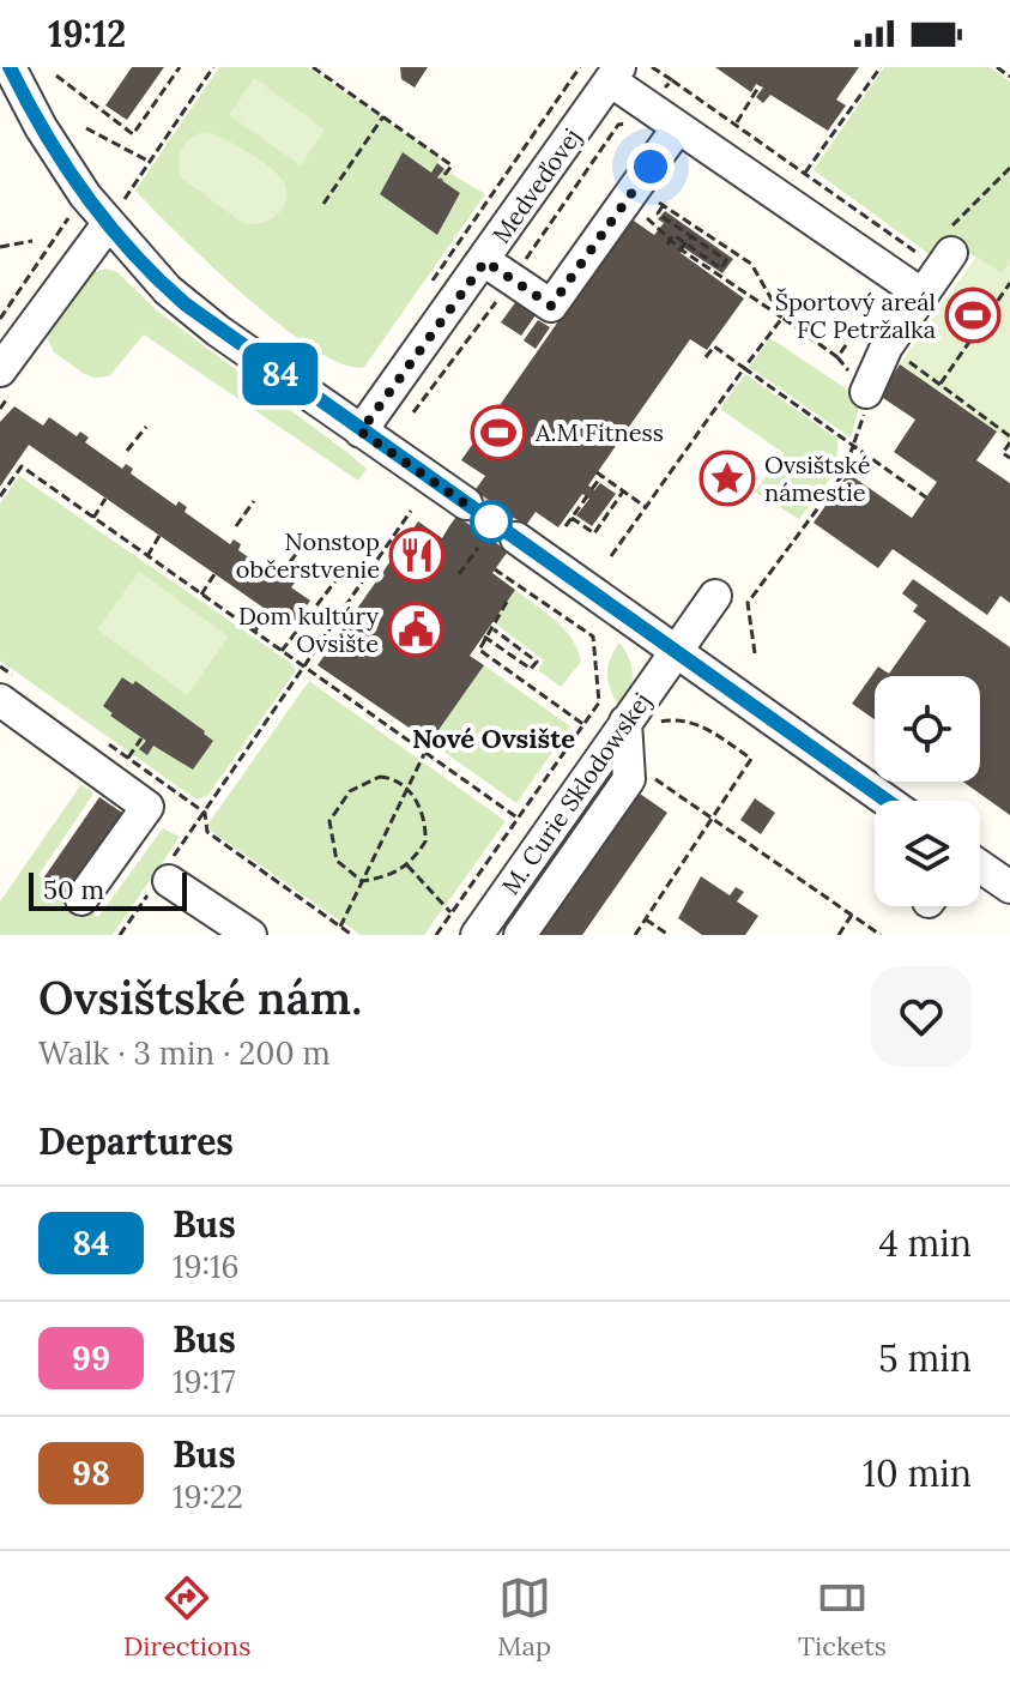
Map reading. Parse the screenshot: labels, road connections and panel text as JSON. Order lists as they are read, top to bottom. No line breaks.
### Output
{"streets":{"street":["Medveďovej","M. Curie Sklodowskej"]},"districts":["Nové Ovsište"],"places":{"sports":["Športový areál FC Petržalka","A.M Fitness"],"place":["Ovsištské námestie"],"restaurant":["Nonstop občerstvenie"],"public building":["Dom kultúry Ovsište"]},"lines":["bus line 84"],"scale_bar":"50 m","page":{"status":"19:12","on_map":"84","scale":"50 m","heading":[["Ovsištské nám.","Walk · 3 min · 200 m"],"Departures"],"list":[{"mark":"84","name":"Bus","note":"19:16","value":"4 min"},{"mark":"99","name":"Bus","note":"19:17","value":"5 min"},{"mark":"98","name":"Bus","note":"19:22","value":"10 min"}],"tabs":["Directions","Map","Tickets"]}}
